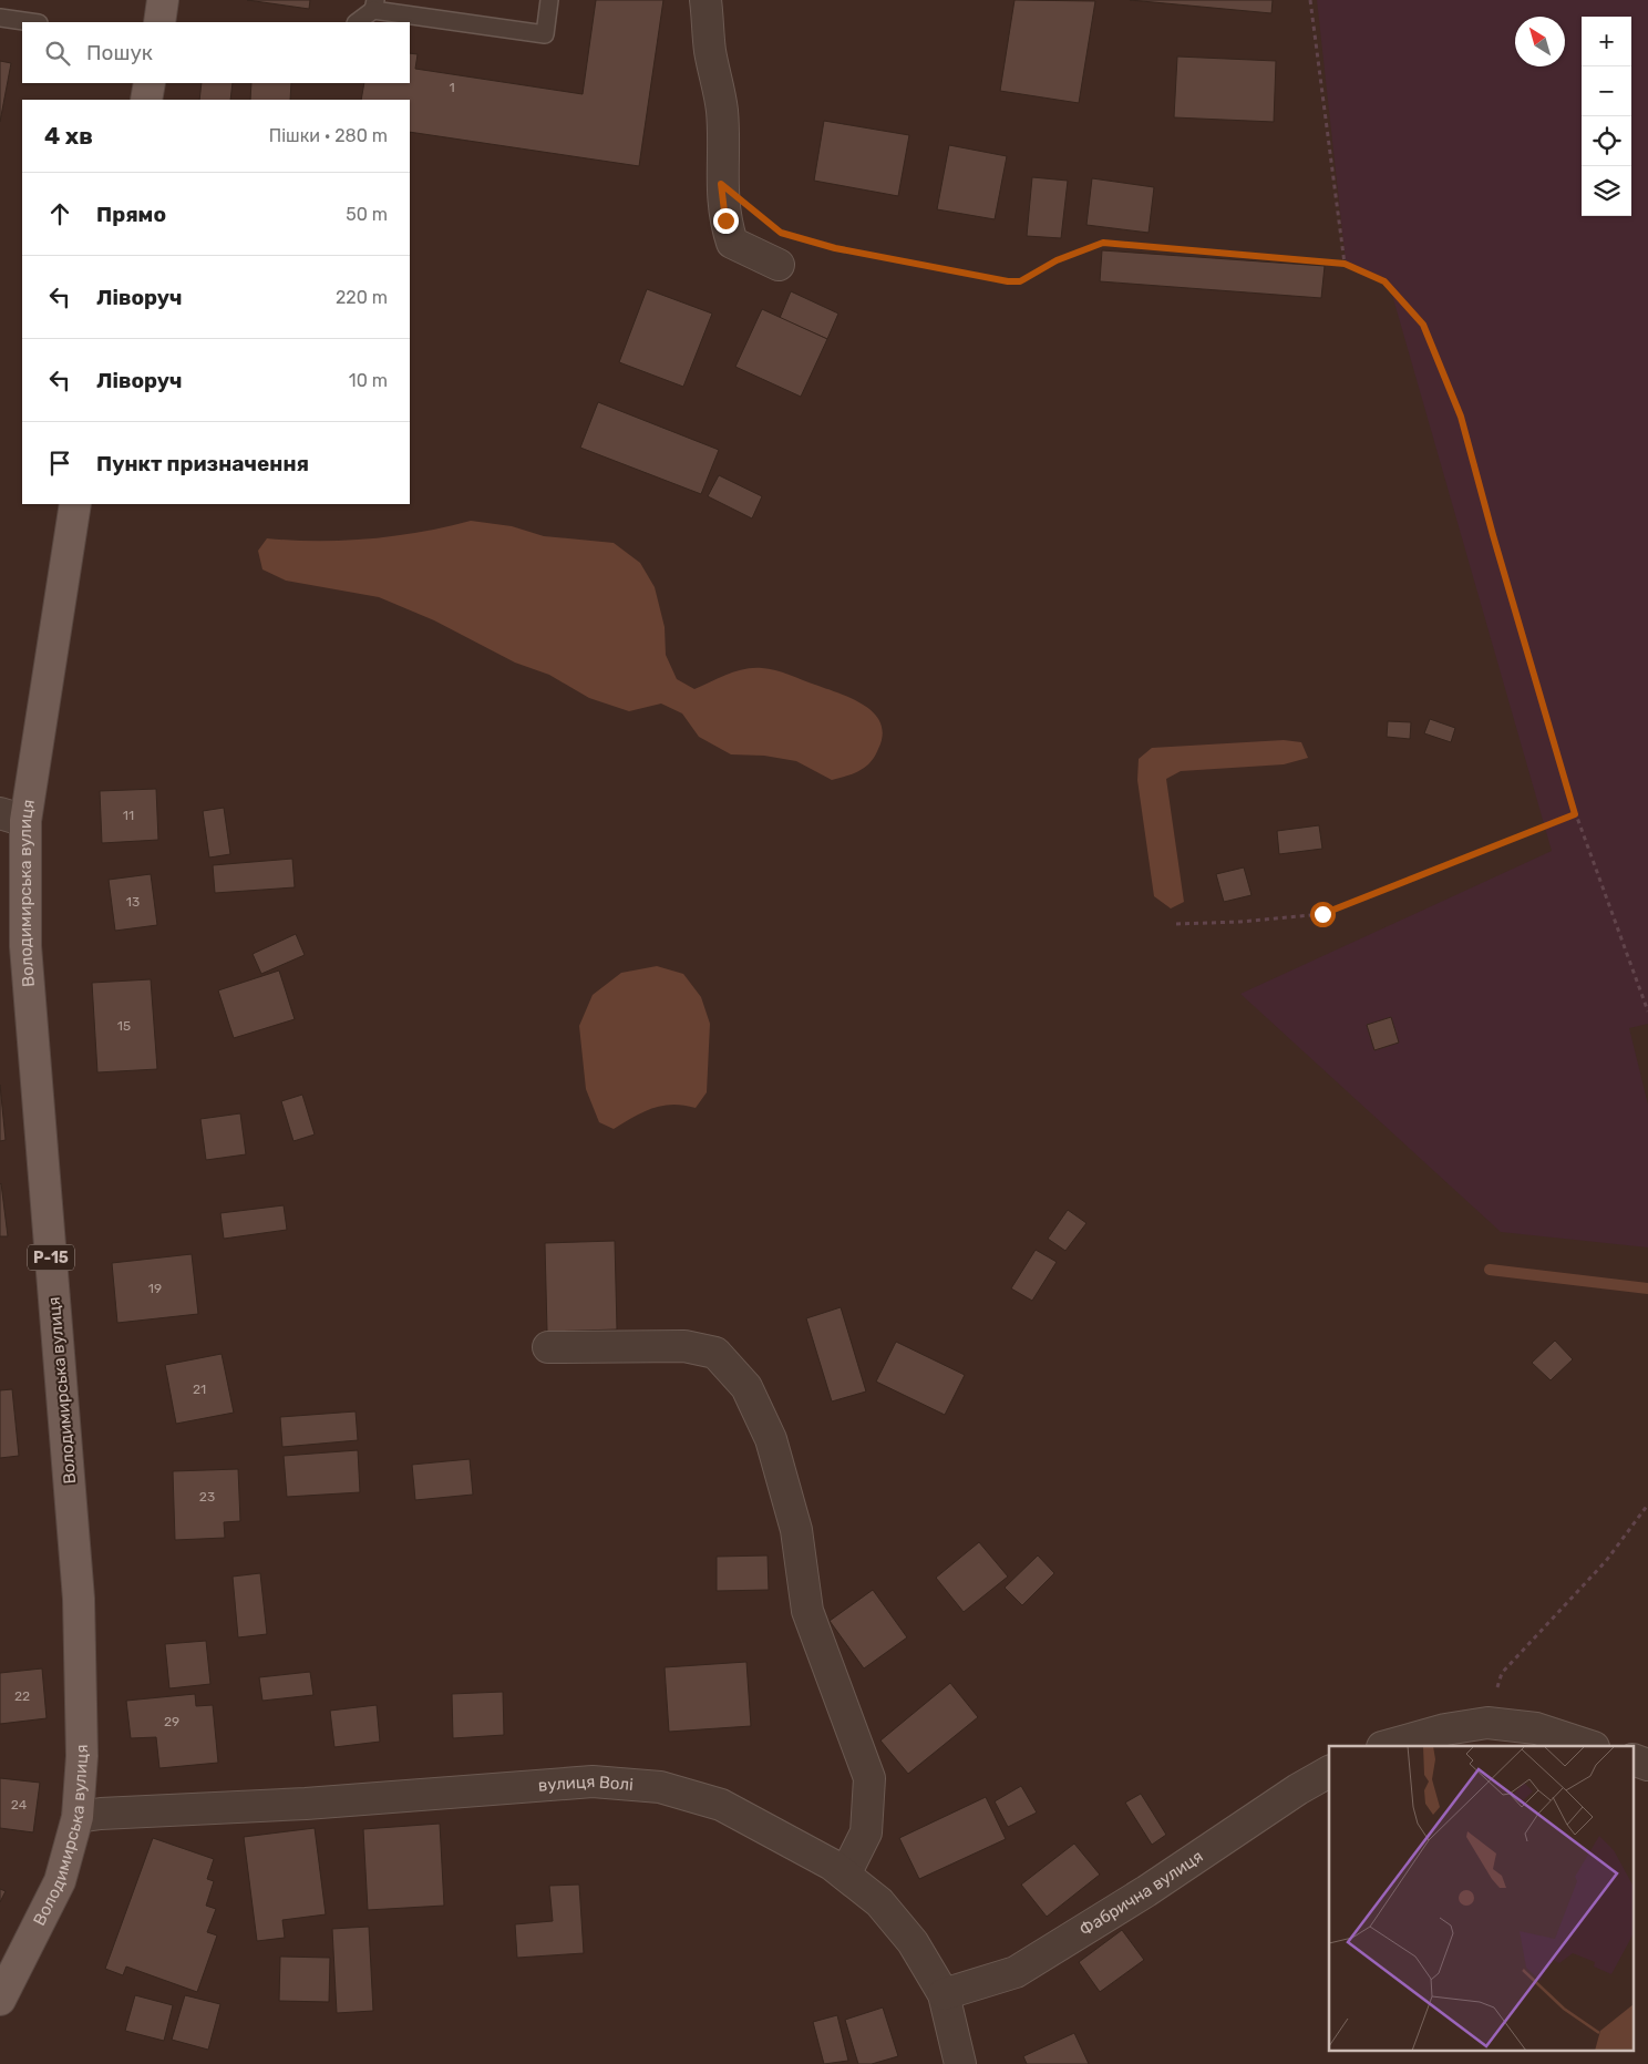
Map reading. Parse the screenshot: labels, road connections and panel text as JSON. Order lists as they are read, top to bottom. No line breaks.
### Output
{"streets":{"main road":["Володимирська вулиця","Р-15"],"street":["вулиця Волі","Фабрична вулиця"]},"crossings":[["Володимирська вулиця","вулиця Волі"],["вулиця Волі","Фабрична вулиця"]],"house_numbers":["1","11","13","15","19","21","23","22","29","24"],"north":"top left","page":{"map_buttons":["+","−"],"search":"Пошук","heading":["4 хв","Пішки · 280 m"],"list":[["Прямо","50 m"],["Ліворуч","220 m"],["Ліворуч","10 m"],"Пункт призначення"]}}
